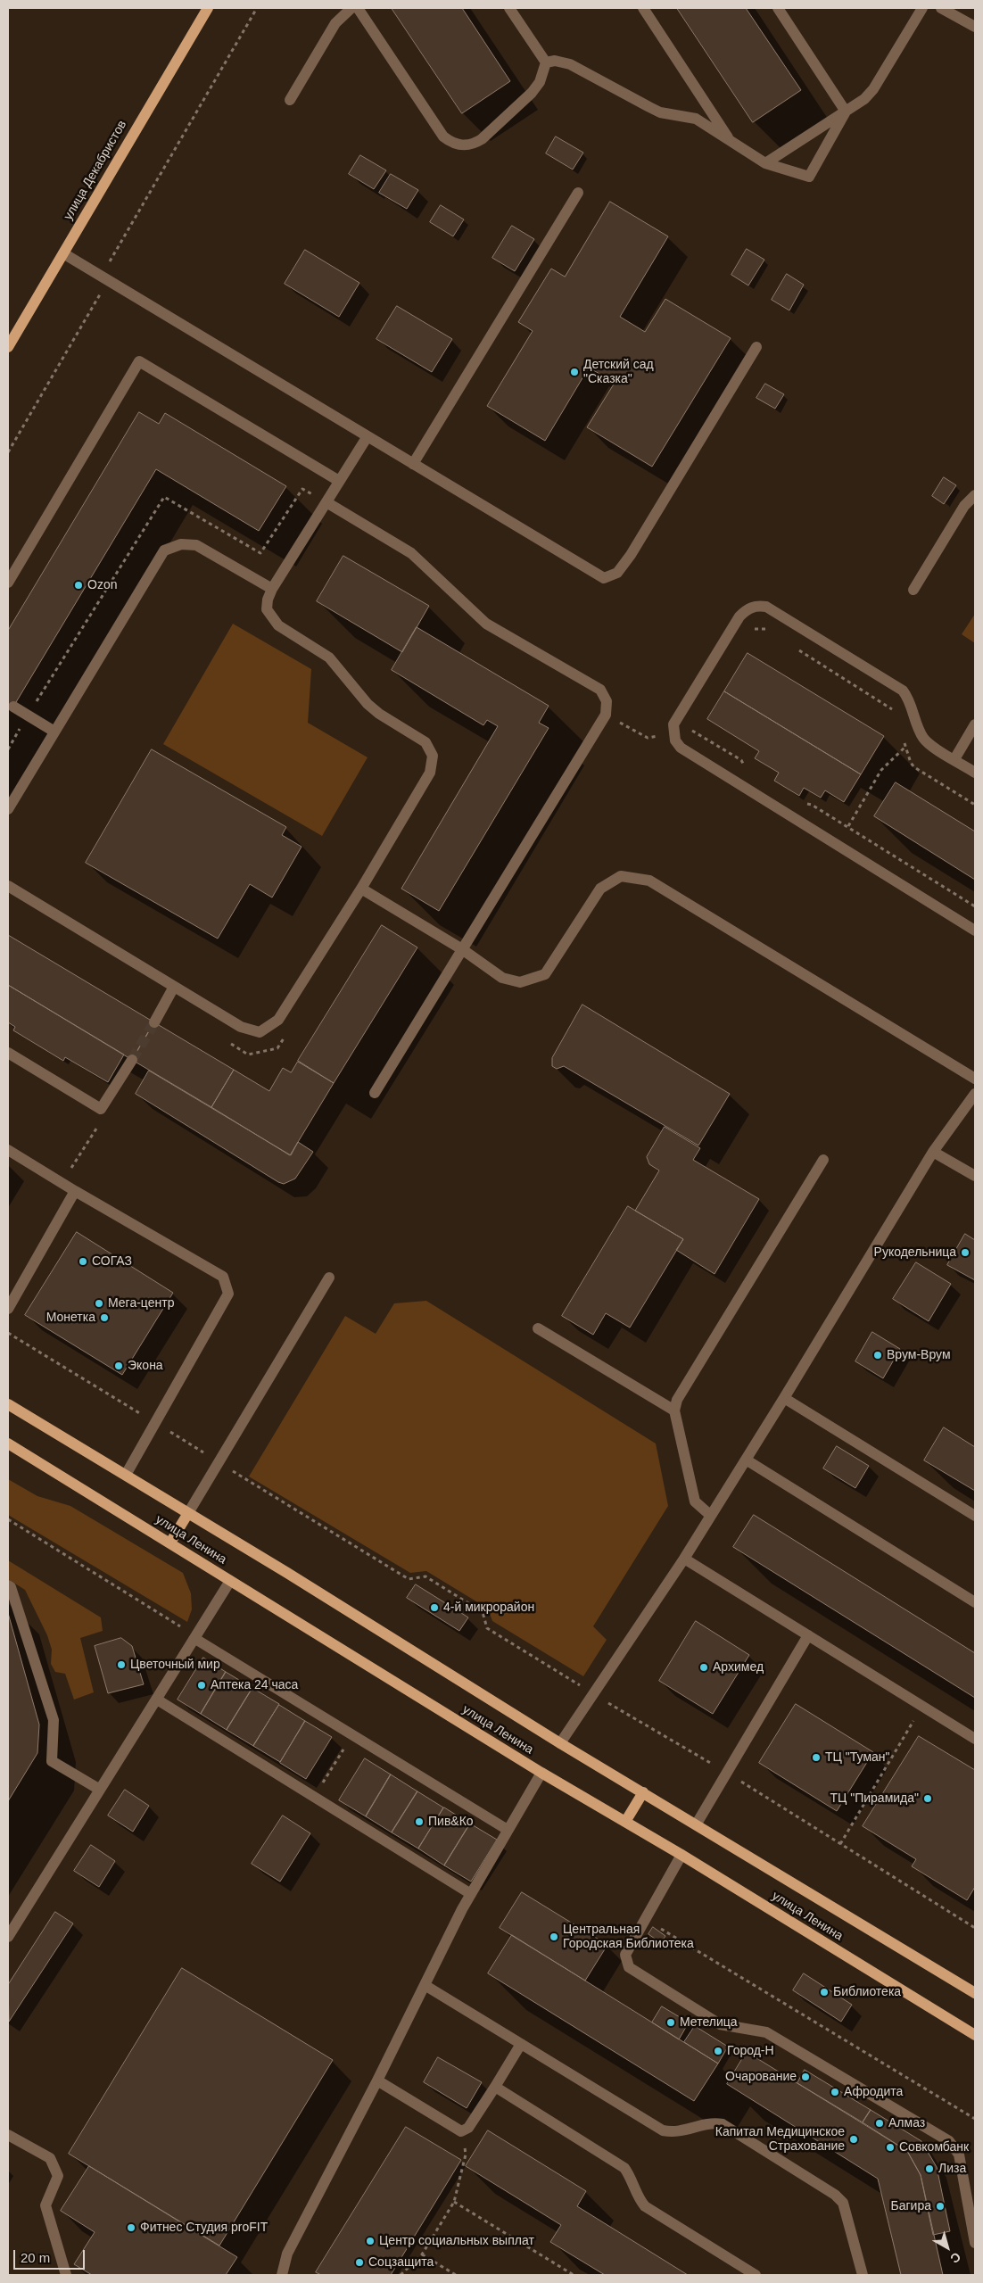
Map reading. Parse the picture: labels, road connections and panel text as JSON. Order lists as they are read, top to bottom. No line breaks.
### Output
{"streets":{"main road":["улица Декабристов","улица Ленина"]},"places":["Детский сад \"Сказка\"","Ozon","Рукодельница","СОГАЗ","Мега-центр","Монетка","Врум-Врум","Экона","4-й микрорайон","Цветочный мир","Архимед","Аптека 24 часа","ТЦ \"Туман\"","ТЦ \"Пирамида\"","Пив&Ко","Центральная Городская Библиотека","Библиотека","Метелица","Город-Н","Очарование","Афродита","Алмаз","Капитал Медицинское Страхование","Совкомбанк","Лиза","Багира","Фитнес Студия proFIT","Центр социальных выплат","Соцзащита"],"scale_bar":"20 m","north":"bottom right"}
